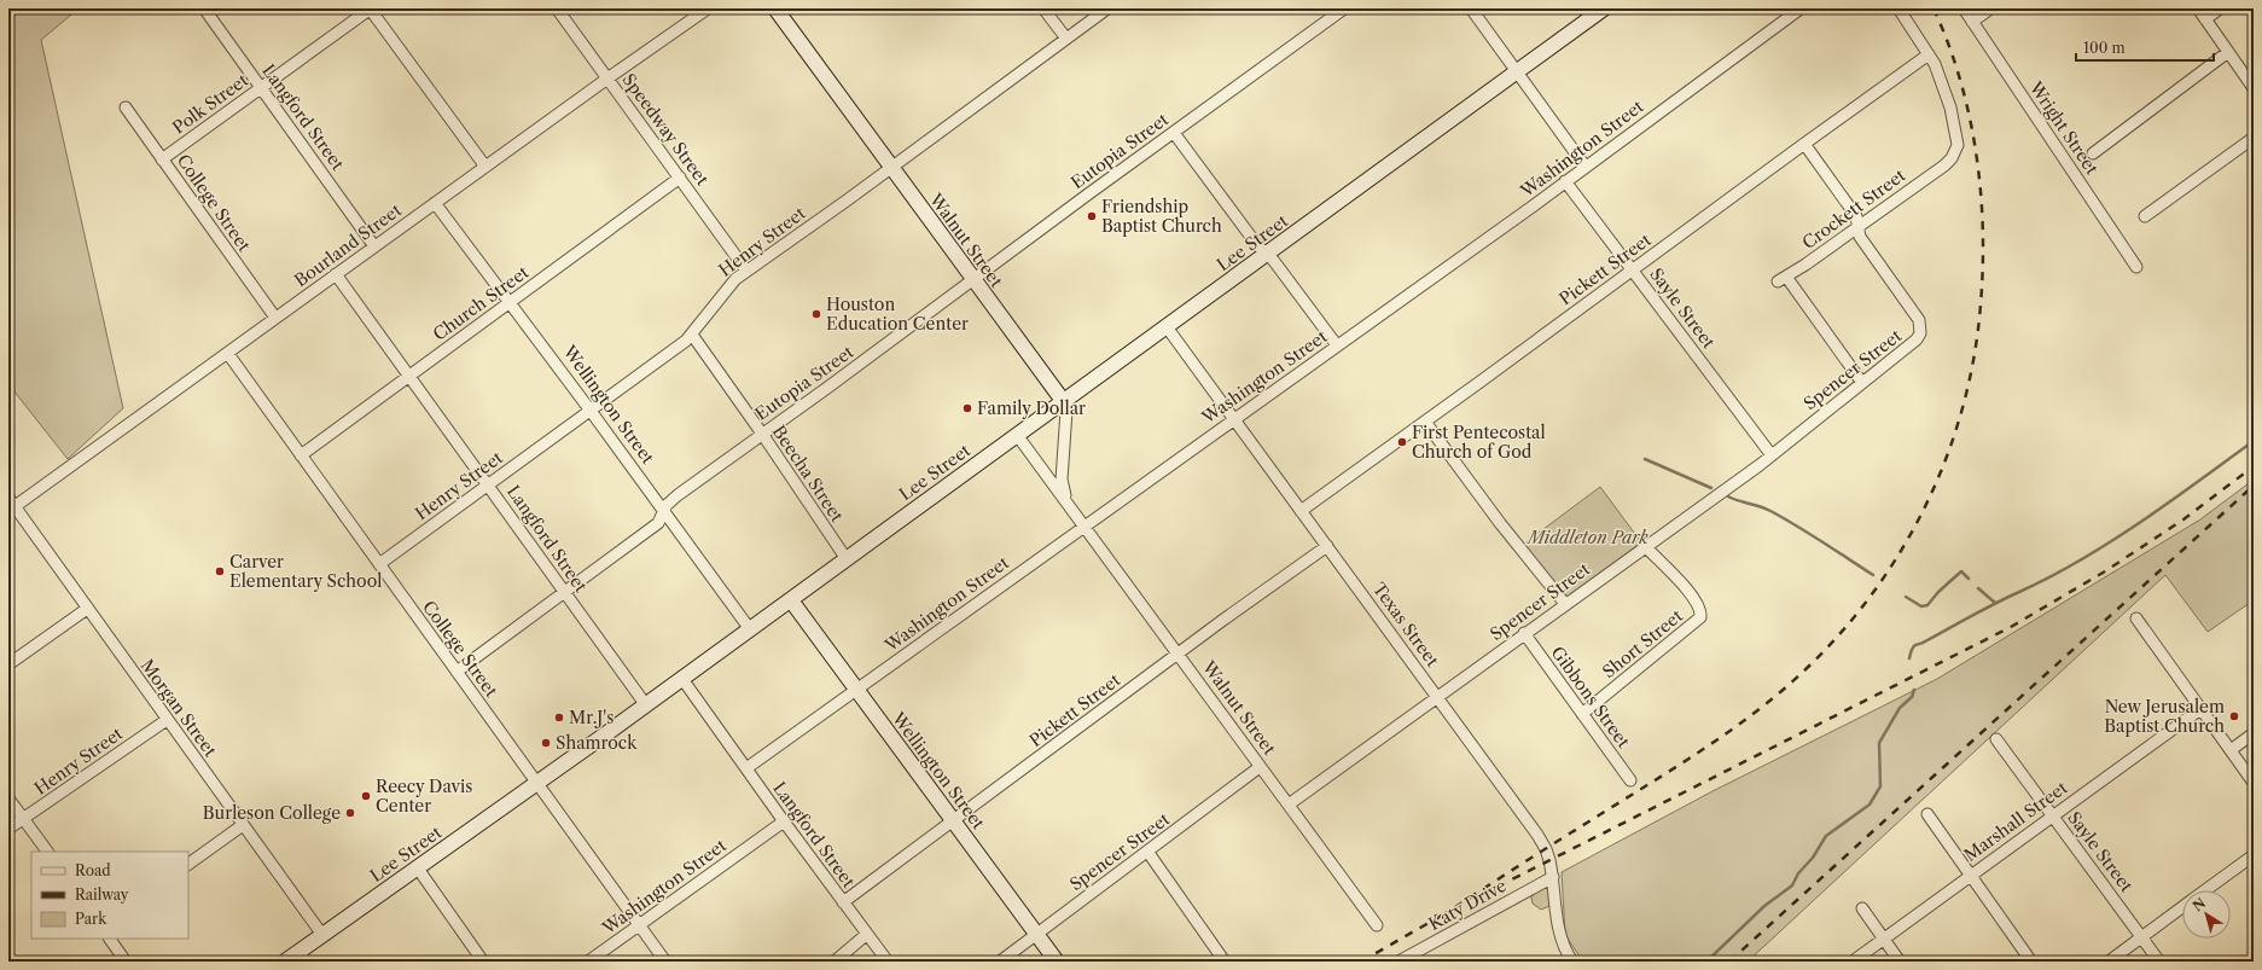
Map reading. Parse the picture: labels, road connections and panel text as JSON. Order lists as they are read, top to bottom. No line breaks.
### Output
{"streets":{"main road":["Walnut Street","Lee Street","Wellington Street"],"street":["Polk Street","Langford Street","Wright Street","Speedway Street","Washington Street","Eutopia Street","College Street","Crockett Street","Henry Street","Bourland Street","Pickett Street","Church Street","Sayle Street","Spencer Street","Beecha Street","Texas Street","Short Street","Gibbons Street","Morgan Street","Marshall Street","Katy Drive"]},"crossings":[["Polk Street","Langford Street"],["Polk Street","College Street"],["Langford Street","Washington Street"],["Langford Street","Eutopia Street"],["Langford Street","Henry Street"],["Langford Street","Lee Street"],["Langford Street","Bourland Street"],["Langford Street","Pickett Street"],["Langford Street","Church Street"],["Speedway Street","Henry Street"],["Speedway Street","Bourland Street"],["Speedway Street","Church Street"],["Washington Street","College Street"],["Washington Street","Walnut Street"],["Washington Street","Sayle Street"],["Washington Street","Wellington Street"],["Washington Street","Texas Street"],["Eutopia Street","College Street"],["Eutopia Street","Walnut Street"],["Eutopia Street","Wellington Street"],["Eutopia Street","Beecha Street"],["College Street","Henry Street"],["College Street","Lee Street"],["College Street","Bourland Street"],["College Street","Church Street"],["Crockett Street","Pickett Street"],["Crockett Street","Spencer Street"],["Walnut Street","Henry Street"],["Walnut Street","Lee Street"],["Walnut Street","Pickett Street"],["Walnut Street","Spencer Street"],["Henry Street","Wellington Street"],["Henry Street","Beecha Street"],["Henry Street","Morgan Street"],["Lee Street","Wellington Street"],["Lee Street","Beecha Street"],["Lee Street","Texas Street"],["Lee Street","Morgan Street"],["Bourland Street","Wellington Street"],["Bourland Street","Morgan Street"],["Pickett Street","Sayle Street"],["Pickett Street","Wellington Street"],["Pickett Street","Texas Street"],["Church Street","Wellington Street"],["Sayle Street","Spencer Street"],["Sayle Street","Marshall Street"],["Spencer Street","Wellington Street"],["Spencer Street","Texas Street"],["Spencer Street","Short Street"],["Spencer Street","Gibbons Street"],["Texas Street","Katy Drive"],["Short Street","Gibbons Street"]],"parks":["Middleton Park"],"places":["Friendship Baptist Church","Houston Education Center","Family Dollar","First Pentecostal Church of God","Carver Elementary School","New Jerusalem Baptist Church","Mr.J's","Shamrock","Reecy Davis Center","Burleson College"],"legend":["Road","Railway","Park"],"scale_bar":"100 m","north":"top left"}
